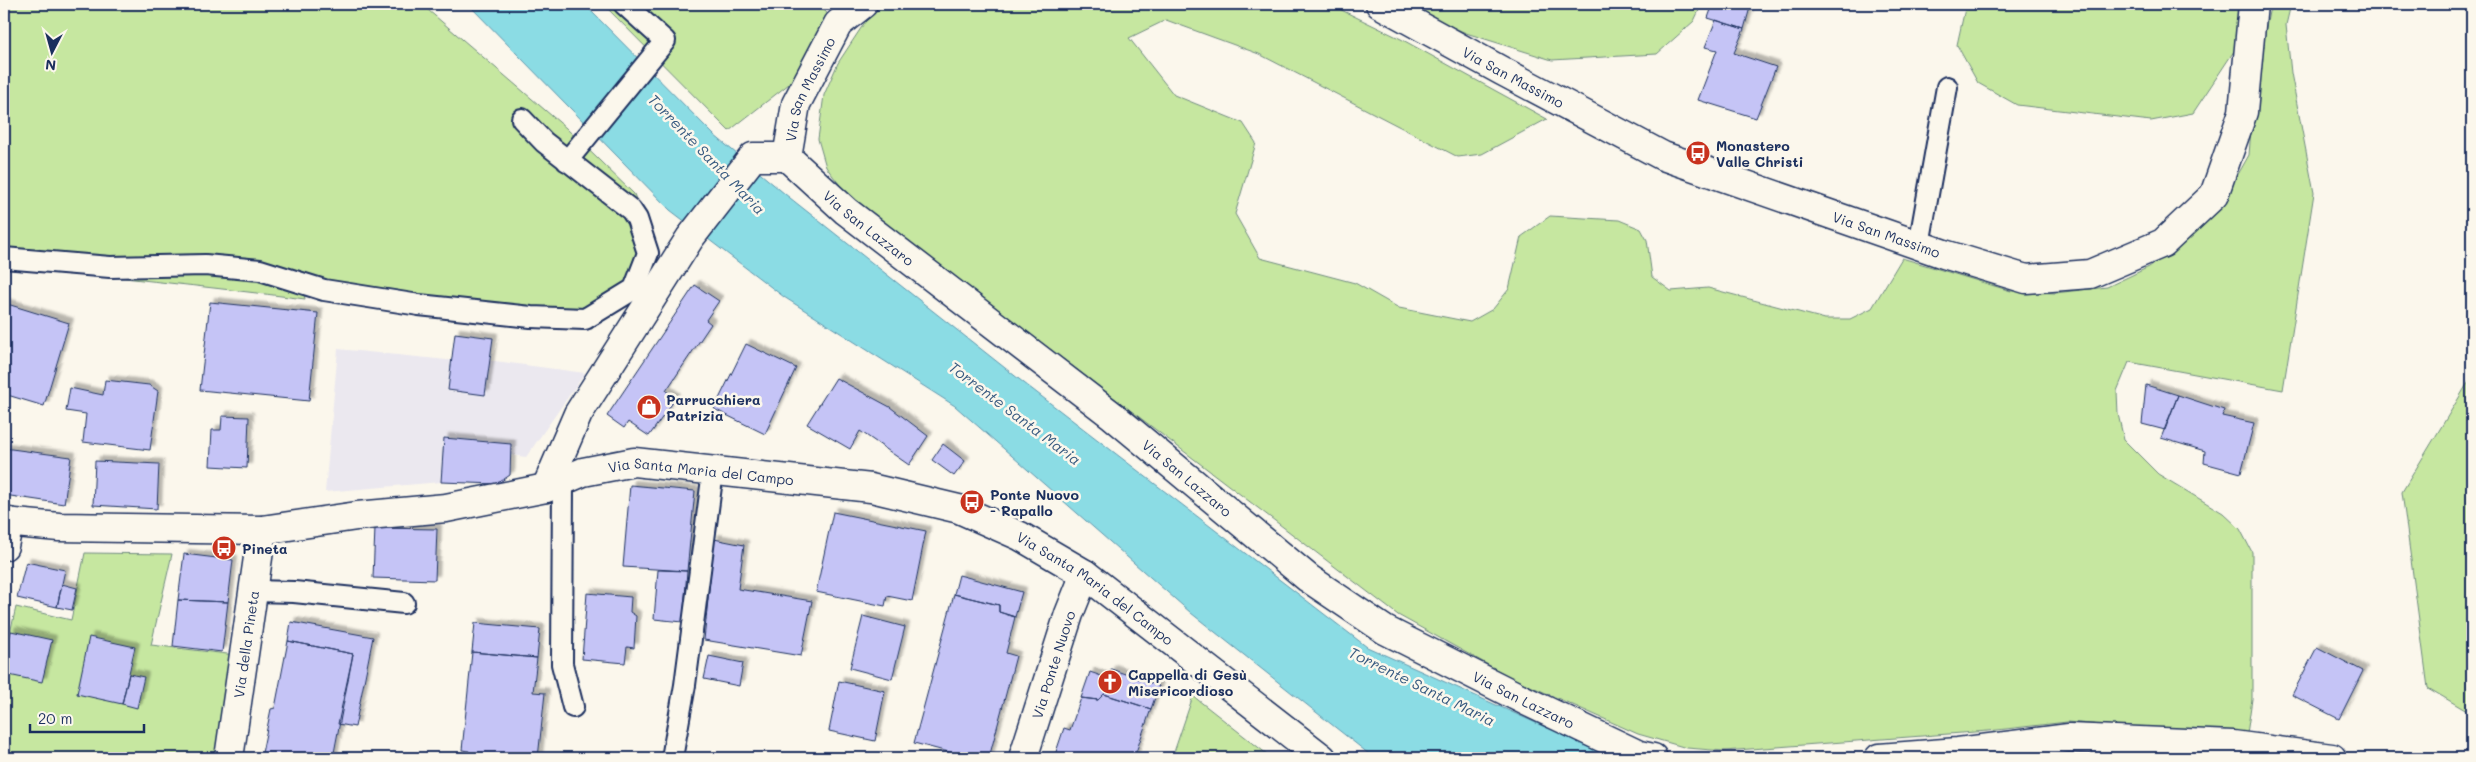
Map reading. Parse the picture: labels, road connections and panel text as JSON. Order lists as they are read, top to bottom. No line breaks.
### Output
{"streets":{"street":["Via San Massimo","Via San Lazzaro","Via Santa Maria del Campo","Via della Pineta","Via Ponte Nuovo"]},"crossings":[["Via San Massimo","Via San Lazzaro"],["Via Santa Maria del Campo","Via della Pineta"],["Via Santa Maria del Campo","Via Ponte Nuovo"]],"water":["Torrente Santa Maria"],"places":{"bus stop":["Monastero Valle Christi","Ponte Nuovo - Rapallo","Pineta"],"shop":["Parrucchiera Patrizia"],"church":["Cappella di Gesù Misericordioso"]},"scale_bar":"20 m","north":"bottom"}
